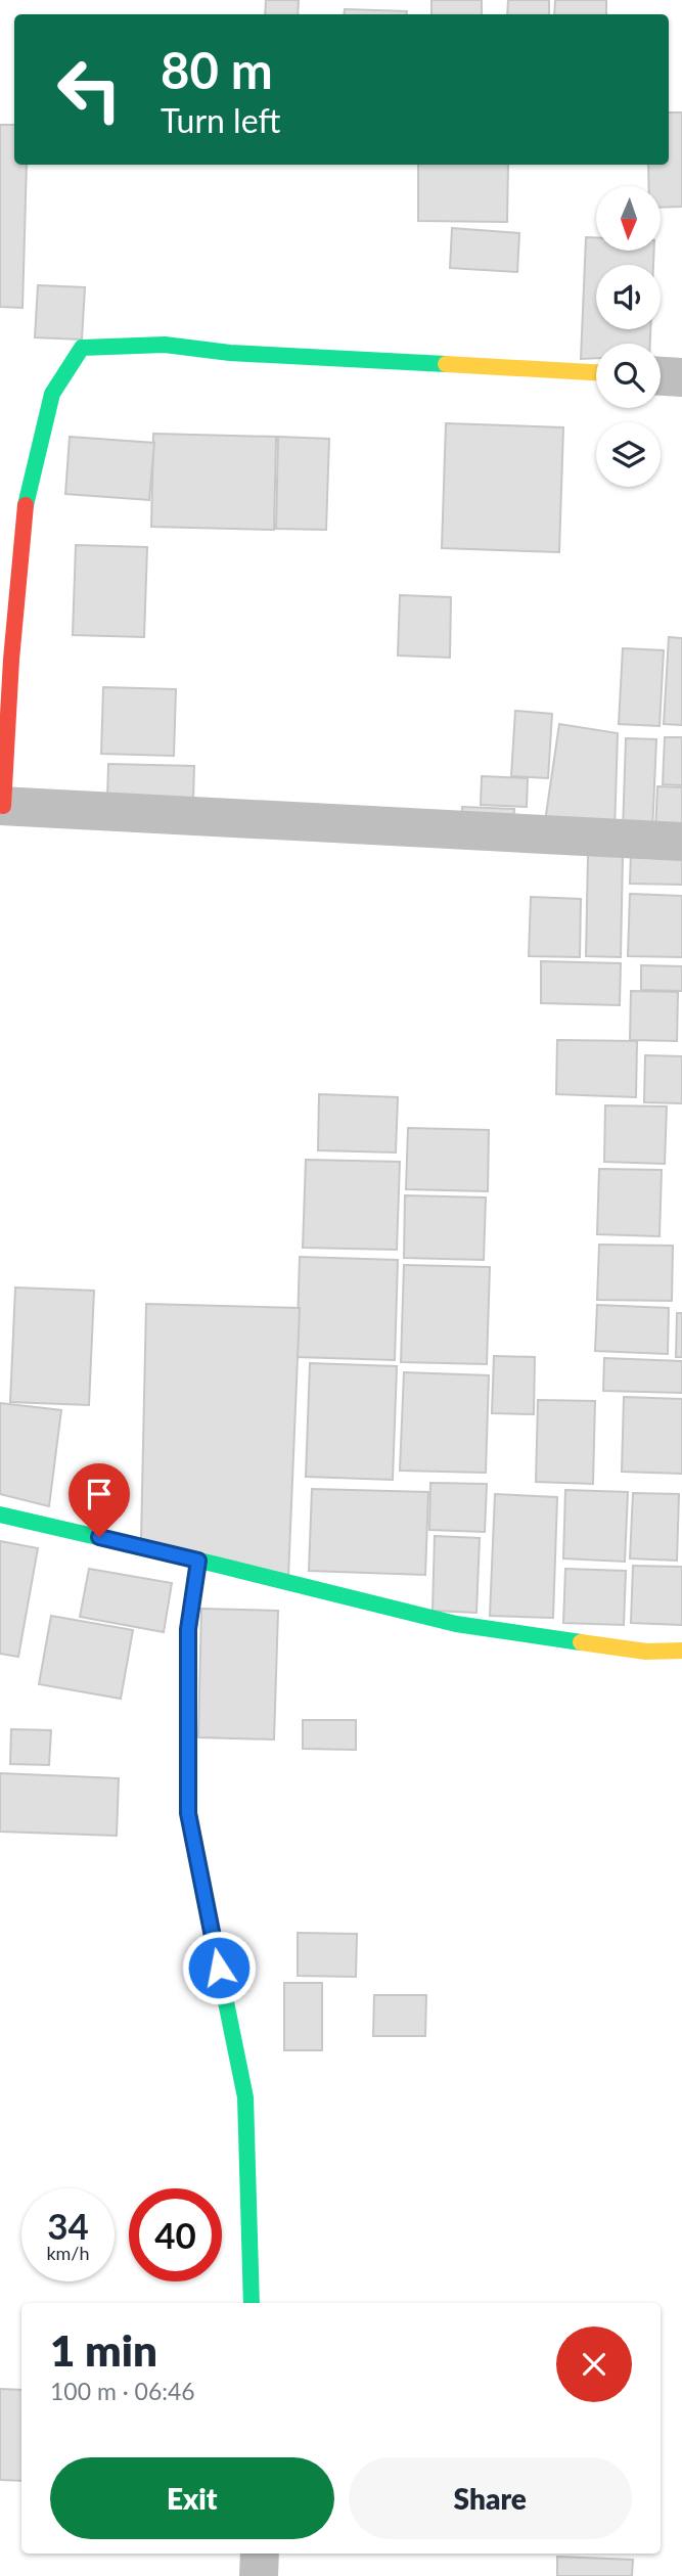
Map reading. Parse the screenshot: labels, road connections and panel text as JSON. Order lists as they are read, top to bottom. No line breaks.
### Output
{"north":"bottom","page":{"turn":["80 m","Turn left"],"speed":"34 km/h","limit":"40","heading":["1 min","100 m · 06:46"],"buttons":["Exit","Share"]}}
